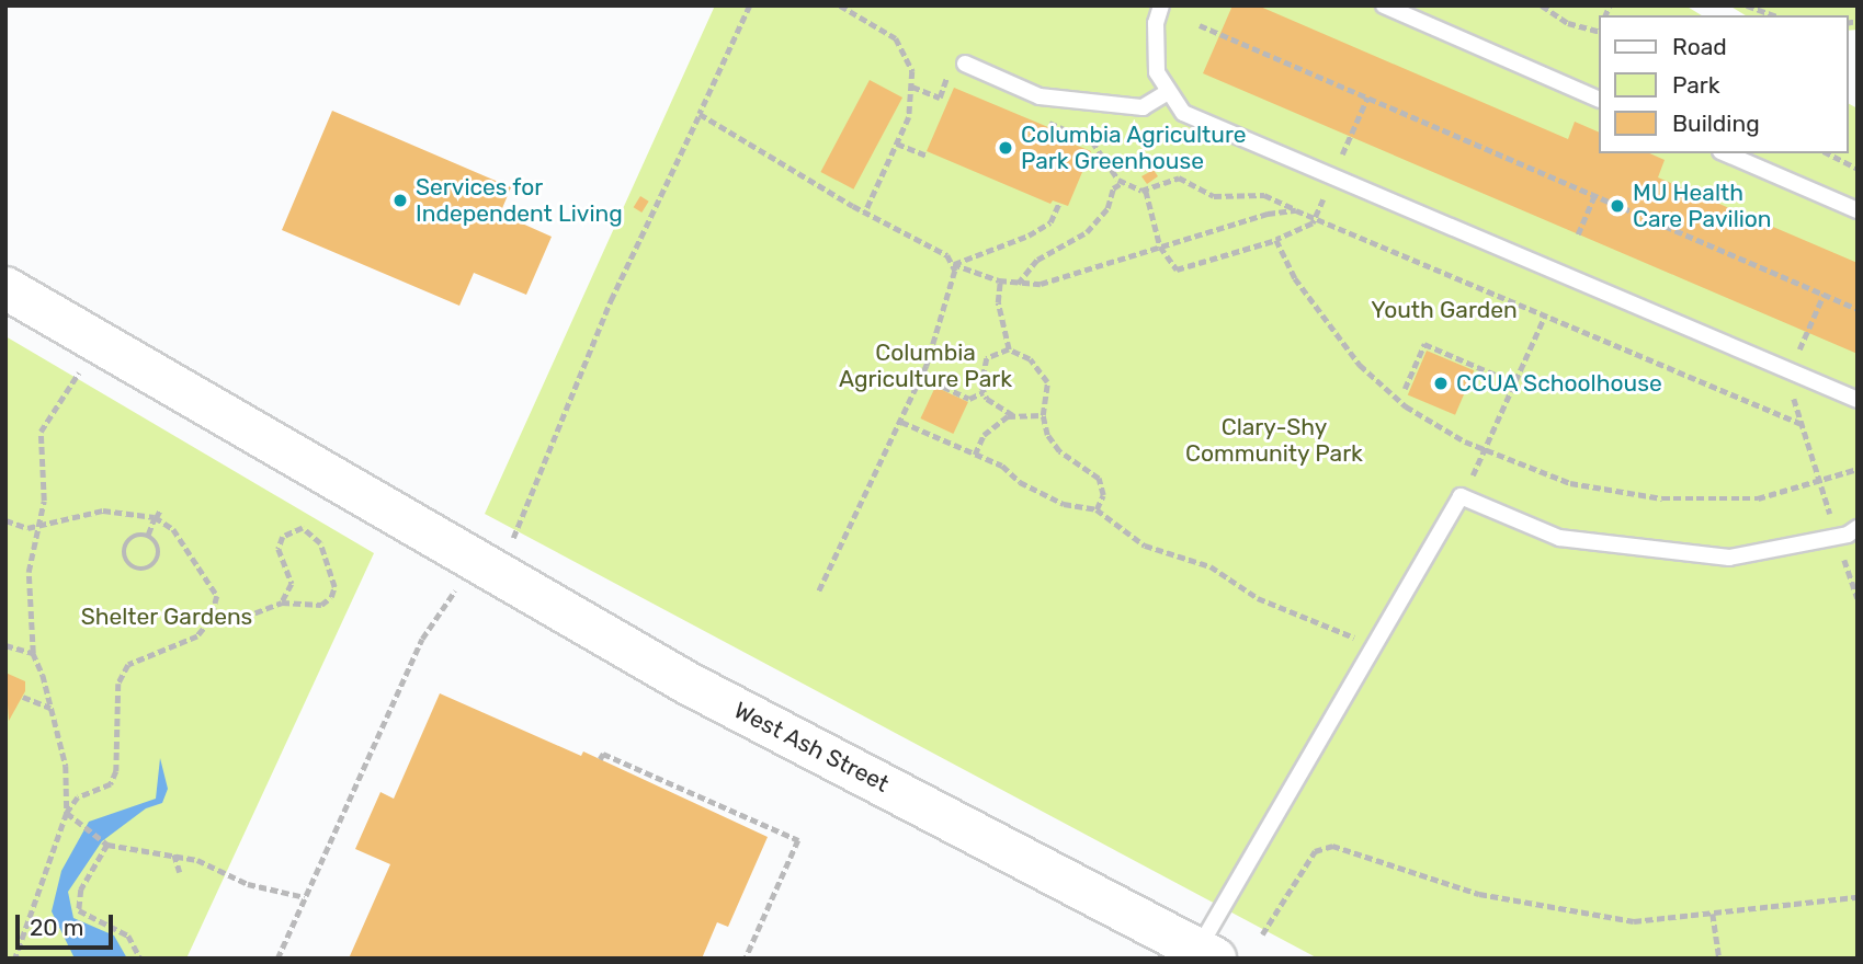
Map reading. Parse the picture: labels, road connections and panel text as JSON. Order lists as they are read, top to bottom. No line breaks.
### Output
{"streets":{"street":["West Ash Street"]},"parks":["Youth Garden","Columbia Agriculture Park","Clary-Shy Community Park","Shelter Gardens"],"places":["Columbia Agriculture Park Greenhouse","Services for Independent Living","MU Health Care Pavilion","CCUA Schoolhouse"],"legend":["Road","Park","Building"],"scale_bar":"20 m"}
